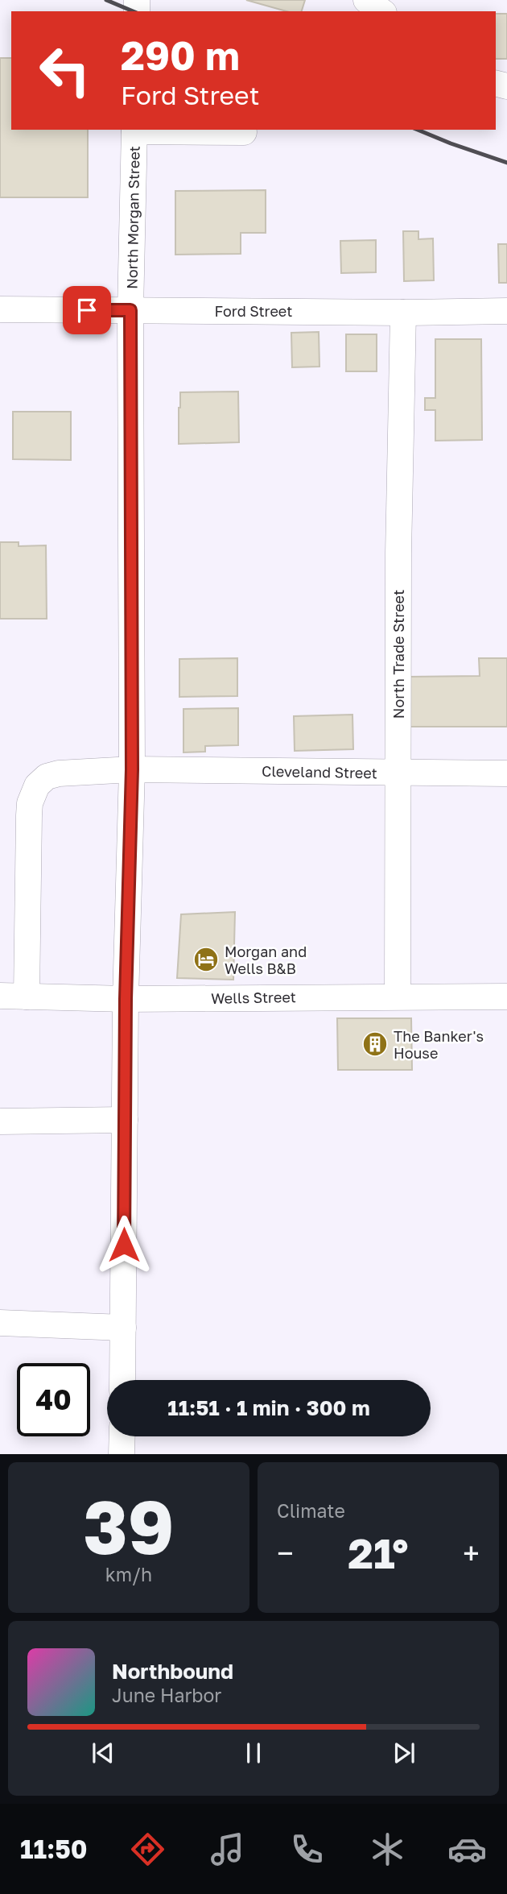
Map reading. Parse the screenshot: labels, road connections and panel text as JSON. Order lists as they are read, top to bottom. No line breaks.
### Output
{"streets":{"street":["North Morgan Street","Ford Street","North Trade Street","Cleveland Street","Wells Street"]},"crossings":[["North Morgan Street","Ford Street"],["North Morgan Street","Cleveland Street"],["North Morgan Street","Wells Street"],["Ford Street","North Trade Street"],["North Trade Street","Cleveland Street"],["North Trade Street","Wells Street"],["Cleveland Street","Wells Street"]],"places":{"hotel":["Morgan and Wells B&B"],"building":["The Banker's House"]},"page":{"turn":["290 m","Ford Street"],"limit":"40","trip":"11:51 · 1 min · 300 m","tile":[["39","km/h"],"Climate"],"heat":["−","21°","+"],"song":["Northbound","June Harbor"],"tabs":"11:50"}}
